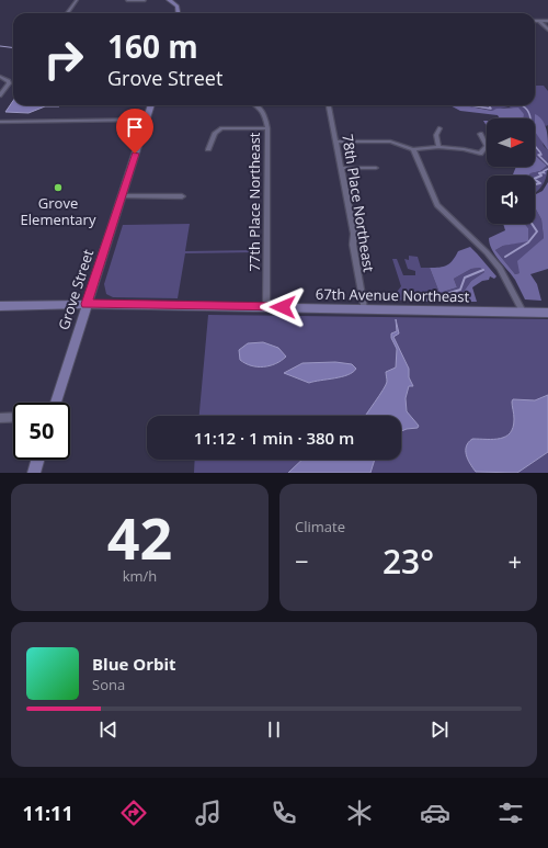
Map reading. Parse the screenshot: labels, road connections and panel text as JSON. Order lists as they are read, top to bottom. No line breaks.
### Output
{"streets":{"street":["77th Place Northeast","78th Place Northeast","Grove Street","67th Avenue Northeast"]},"crossings":[["77th Place Northeast","67th Avenue Northeast"],["78th Place Northeast","67th Avenue Northeast"],["Grove Street","67th Avenue Northeast"]],"places":["Grove Elementary"],"north":"right","page":{"turn":["160 m","Grove Street"],"limit":"50","trip":"11:12 · 1 min · 380 m","tile":[["42","km/h"],"Climate"],"heat":["−","23°","+"],"song":["Blue Orbit","Sona"],"tabs":"11:11"}}
